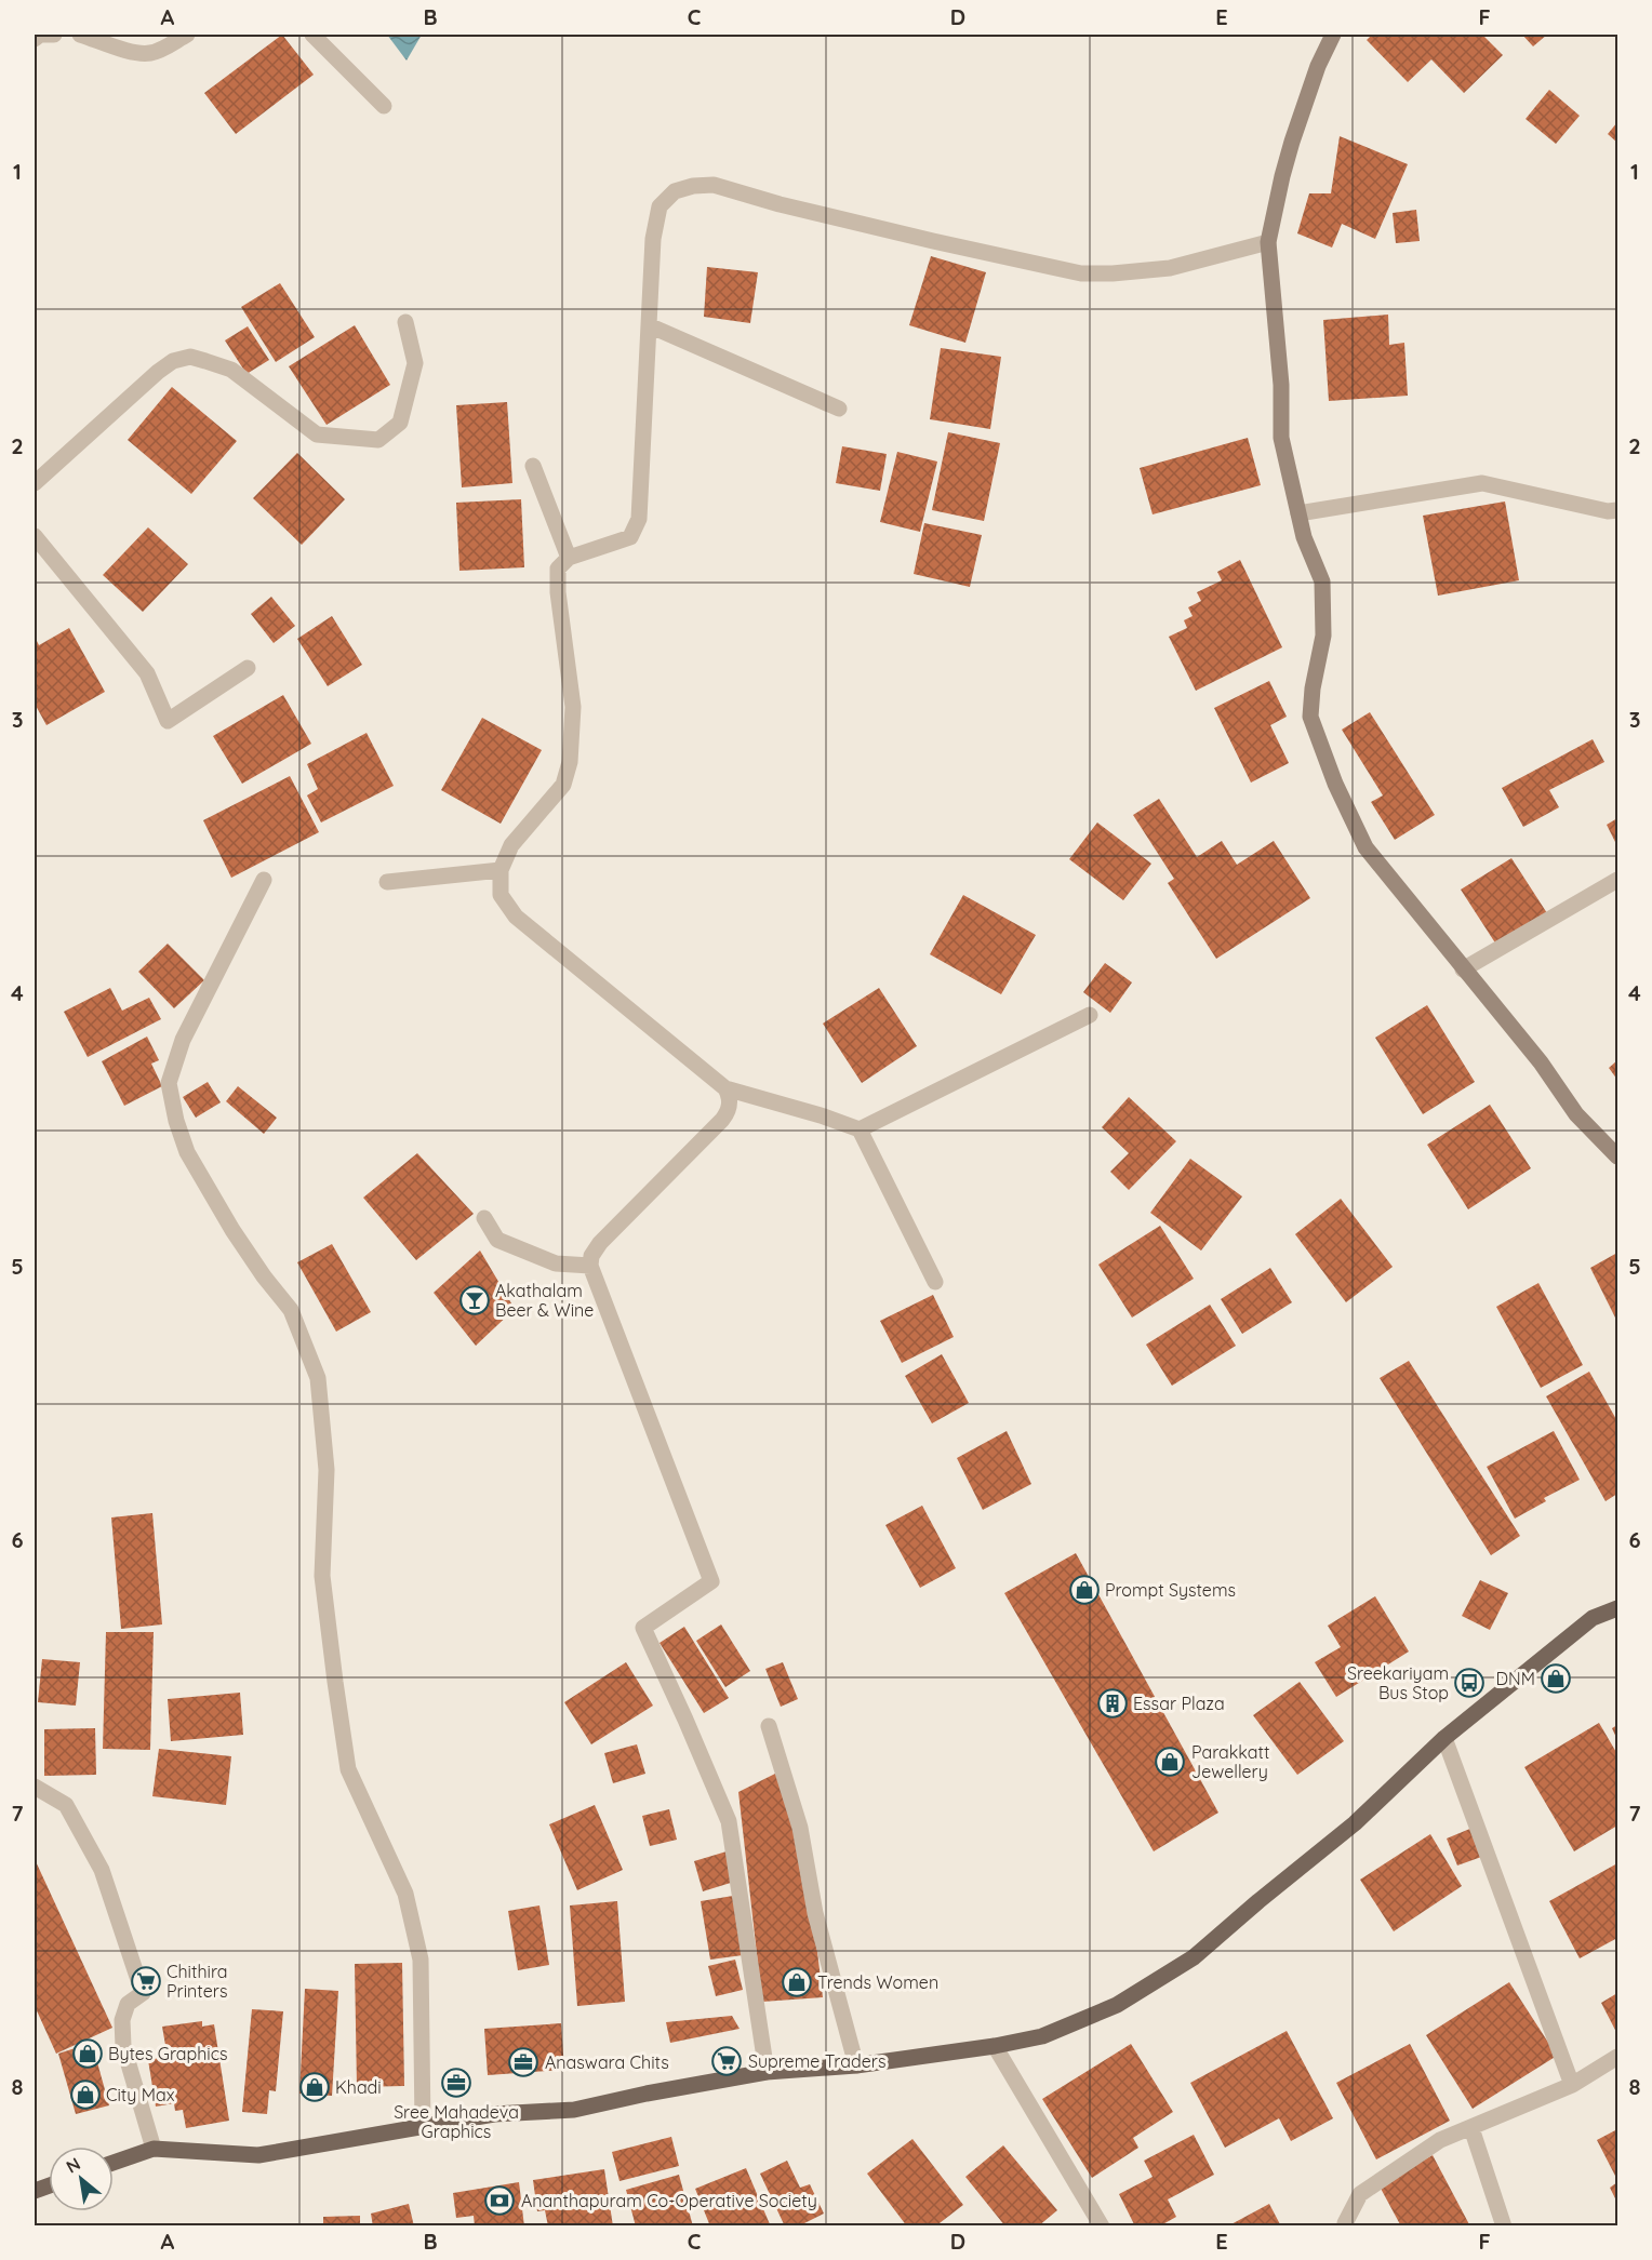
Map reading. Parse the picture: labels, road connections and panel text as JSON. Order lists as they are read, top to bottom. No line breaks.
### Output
{"places":{"bar":["Akathalam Beer & Wine"],"shop":["Prompt Systems","DNM","Parakkatt Jewellery","Trends Women","Bytes Graphics","Khadi","City Max"],"bus stop":["Sreekariyam Bus Stop"],"building":["Essar Plaza"],"supermarket":["Chithira Printers","Supreme Traders"],"office":["Anaswara Chits","Sree Mahadeva Graphics"],"bank":["Ananthapuram Co-Operative Society"]},"north":"top left","grid":{"columns":["A","B","C","D","E","F"],"rows":["1","2","3","4","5","6","7","8"]}}
